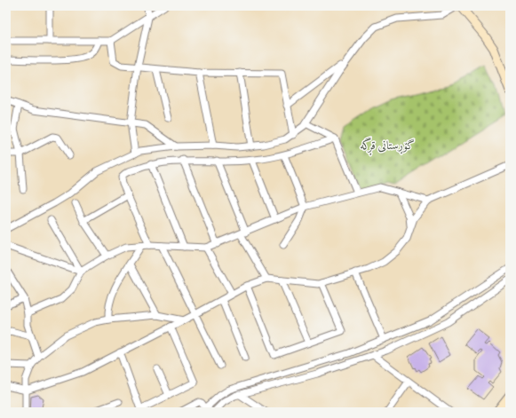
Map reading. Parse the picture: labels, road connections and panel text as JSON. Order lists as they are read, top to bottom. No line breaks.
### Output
{"parks":["گۆڕستانی قڕگە"]}
